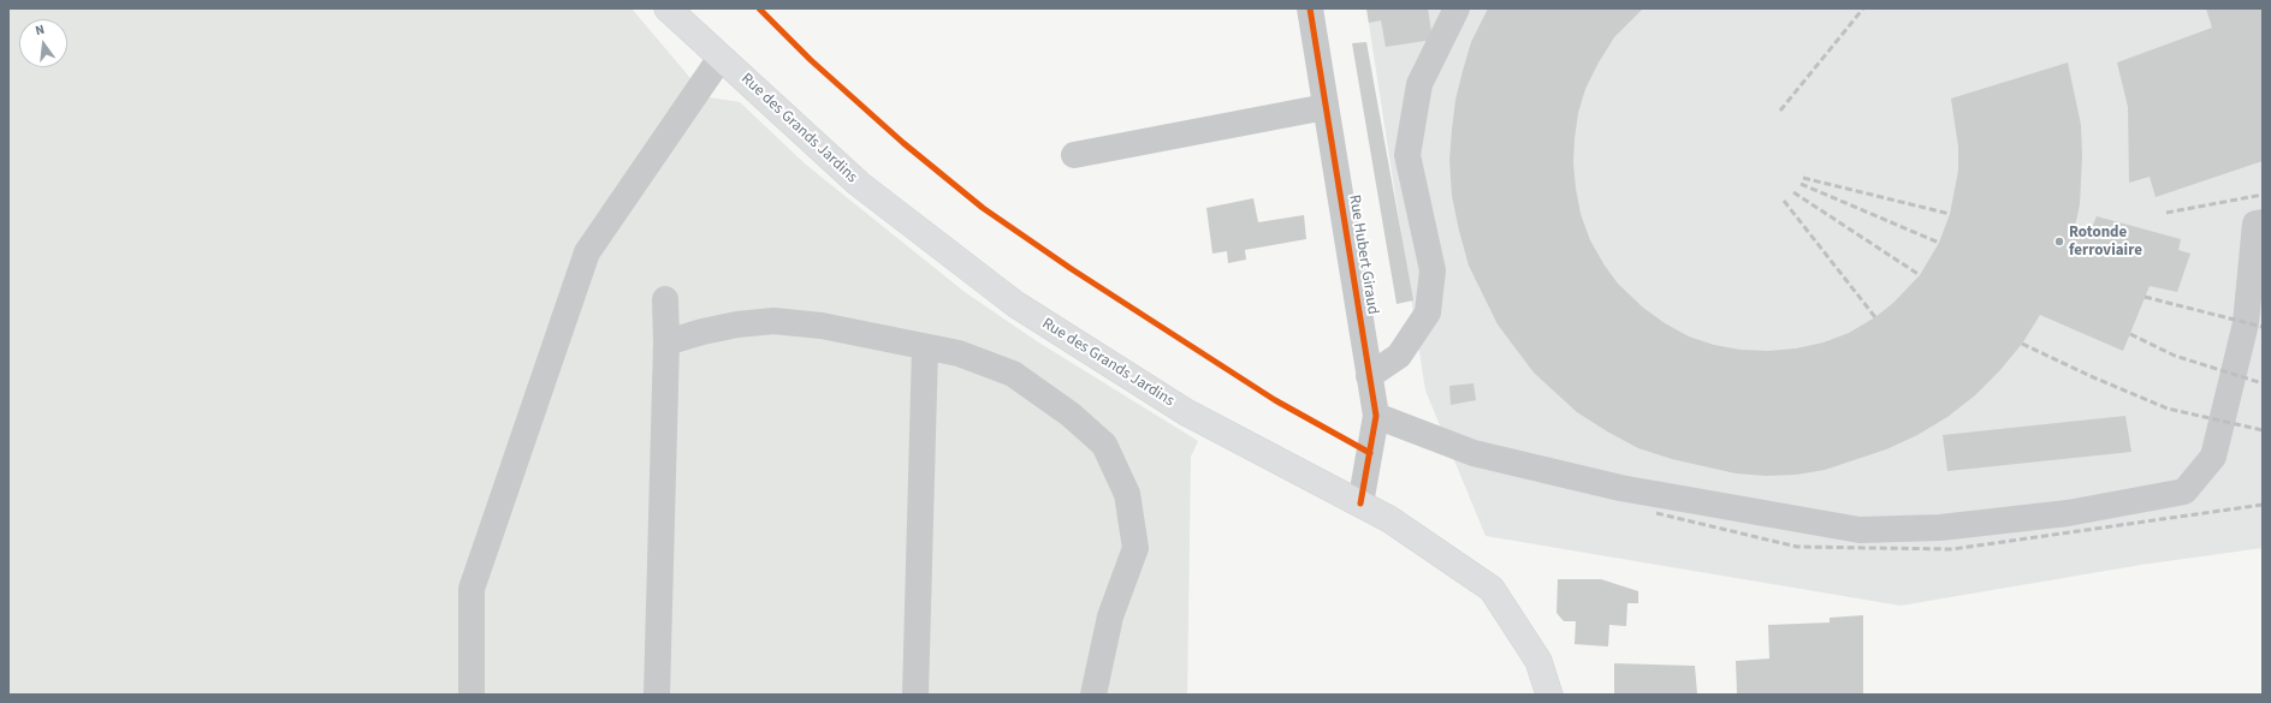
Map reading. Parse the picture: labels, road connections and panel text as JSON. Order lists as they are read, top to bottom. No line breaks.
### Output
{"streets":{"main road":["Rue des Grands Jardins"],"street":["Rue Hubert Giraud"]},"crossings":[["Rue des Grands Jardins","Rue Hubert Giraud"]],"places":["Rotonde ferroviaire"],"north":"top"}
